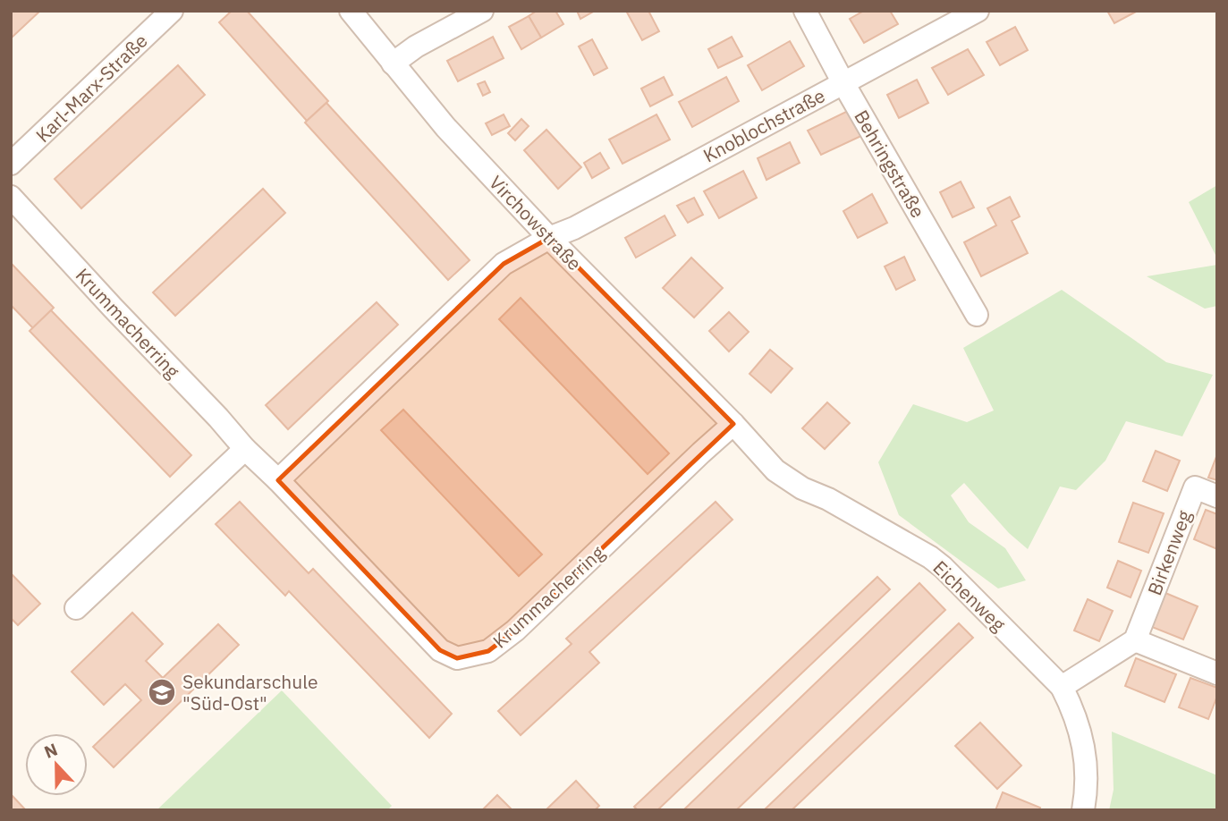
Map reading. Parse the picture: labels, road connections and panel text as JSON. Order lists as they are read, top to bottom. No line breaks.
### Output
{"streets":{"street":["Karl-Marx-Straße","Knoblochstraße","Behringstraße","Virchowstraße","Krummacherring","Birkenweg","Eichenweg"]},"crossings":[["Knoblochstraße","Behringstraße"],["Knoblochstraße","Virchowstraße"],["Virchowstraße","Krummacherring"],["Virchowstraße","Eichenweg"],["Krummacherring","Eichenweg"]],"places":{"school or university":["Sekundarschule \"Süd-Ost\""]},"north":"top"}
